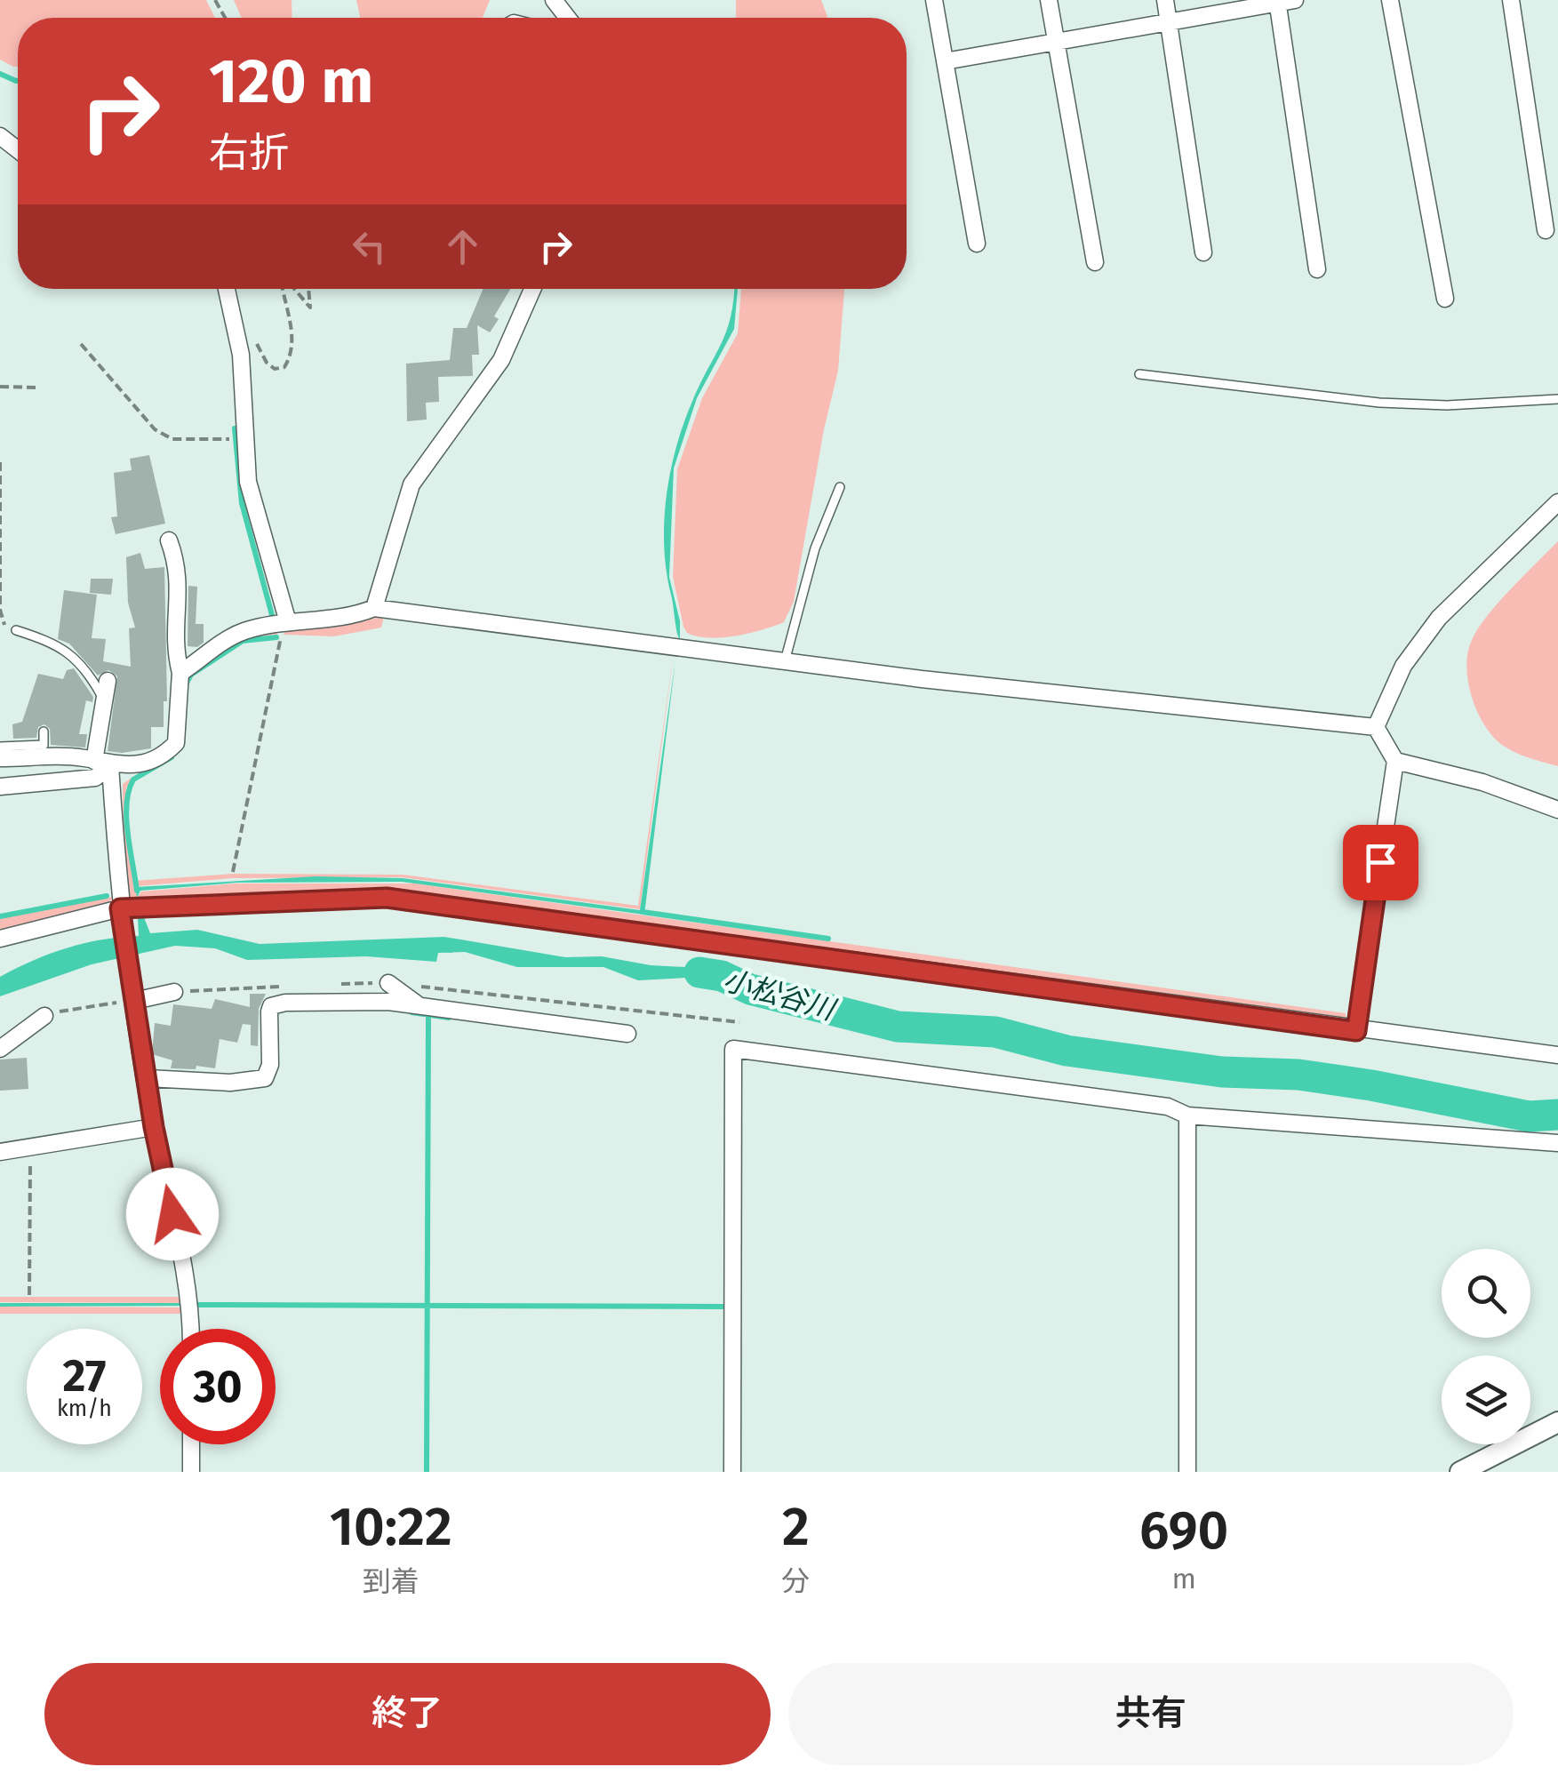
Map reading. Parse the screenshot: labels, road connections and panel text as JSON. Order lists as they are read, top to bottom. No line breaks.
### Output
{"water":["小松谷川"],"page":{"turn":["120 m","右折"],"speed":"27 km/h","limit":"30","eta":["10:22","到着","2","分","690","m"],"buttons":["終了","共有"]}}
